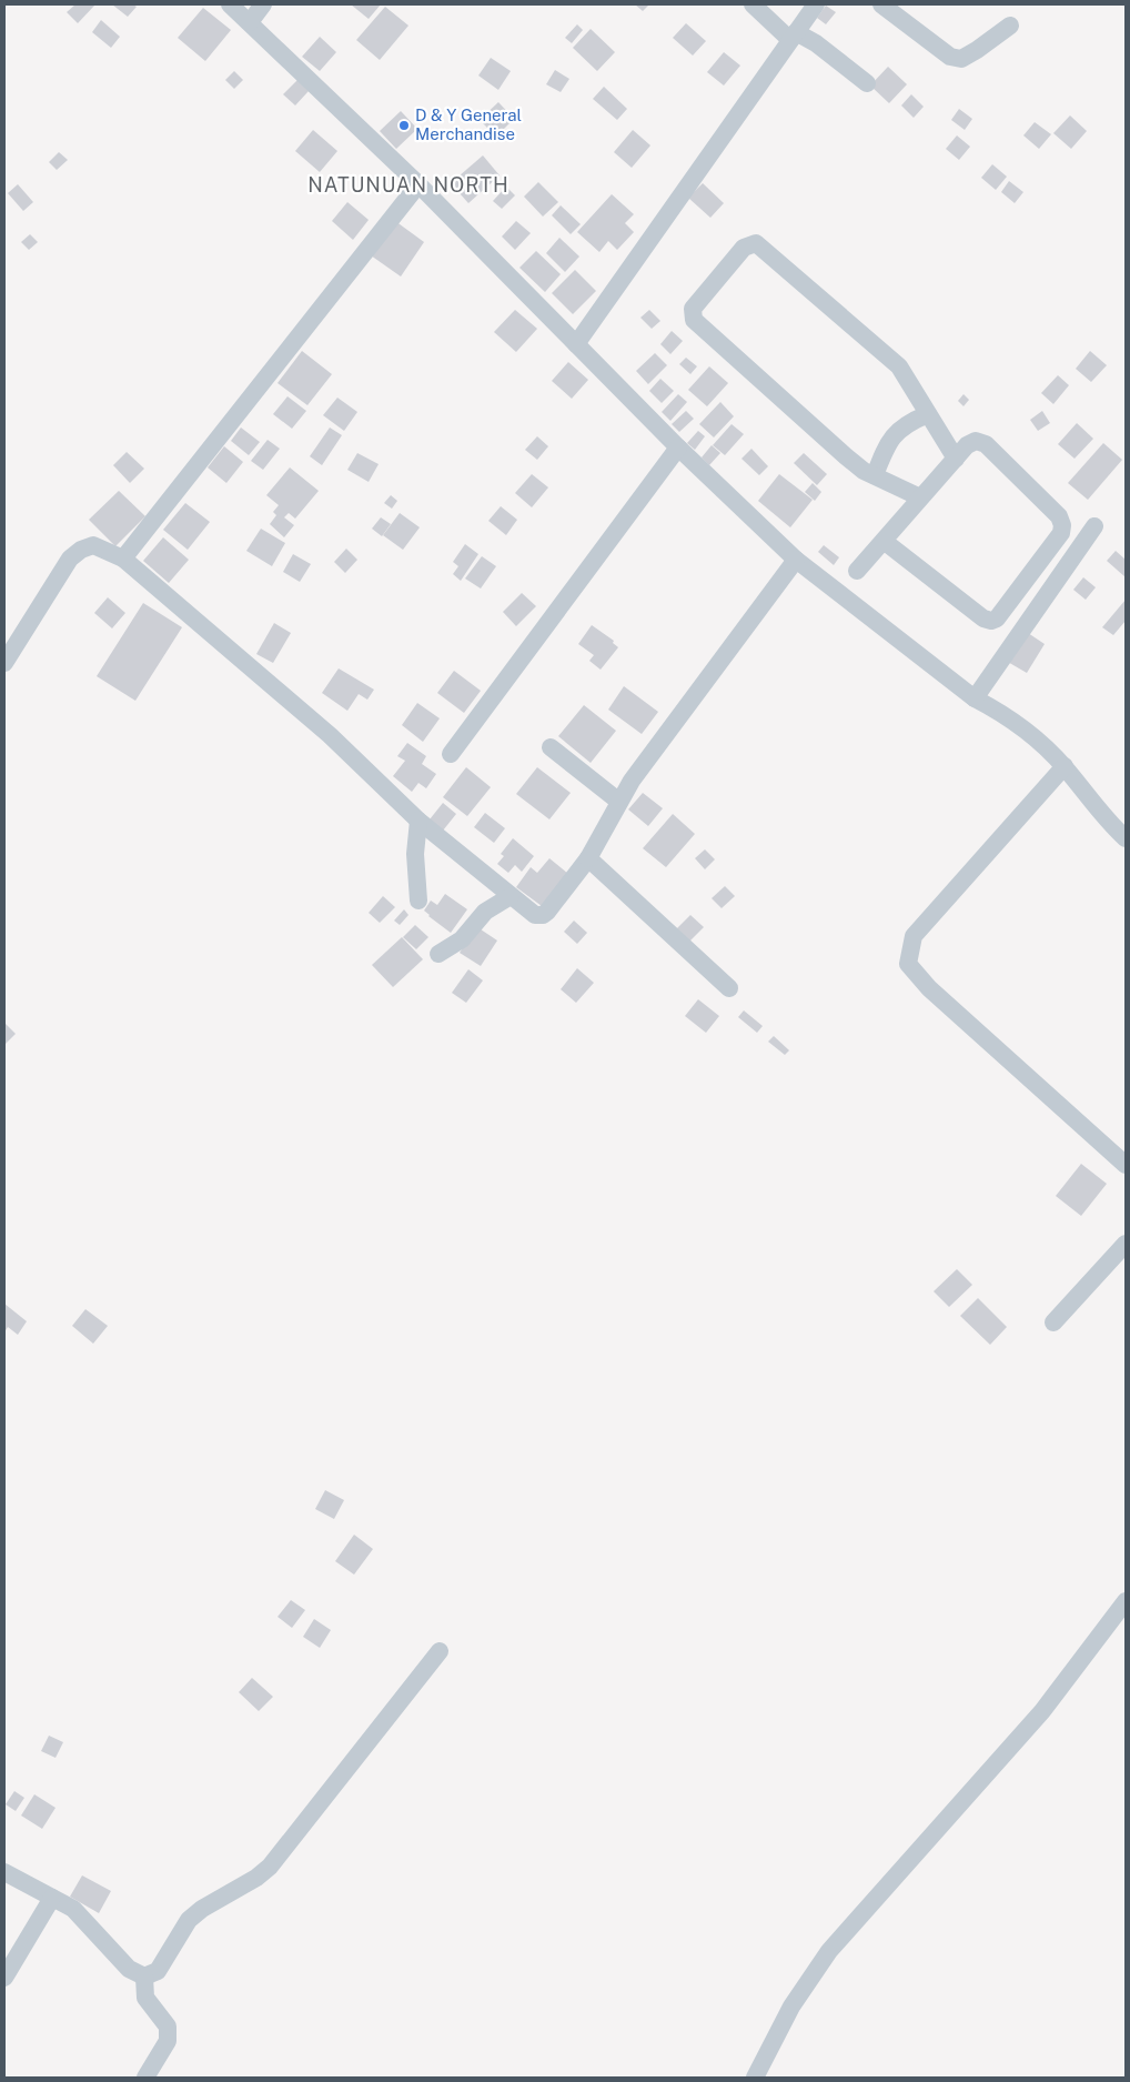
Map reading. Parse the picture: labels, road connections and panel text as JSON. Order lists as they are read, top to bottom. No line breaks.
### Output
{"districts":["NATUNUAN NORTH"],"places":["D & Y General Merchandise"]}
